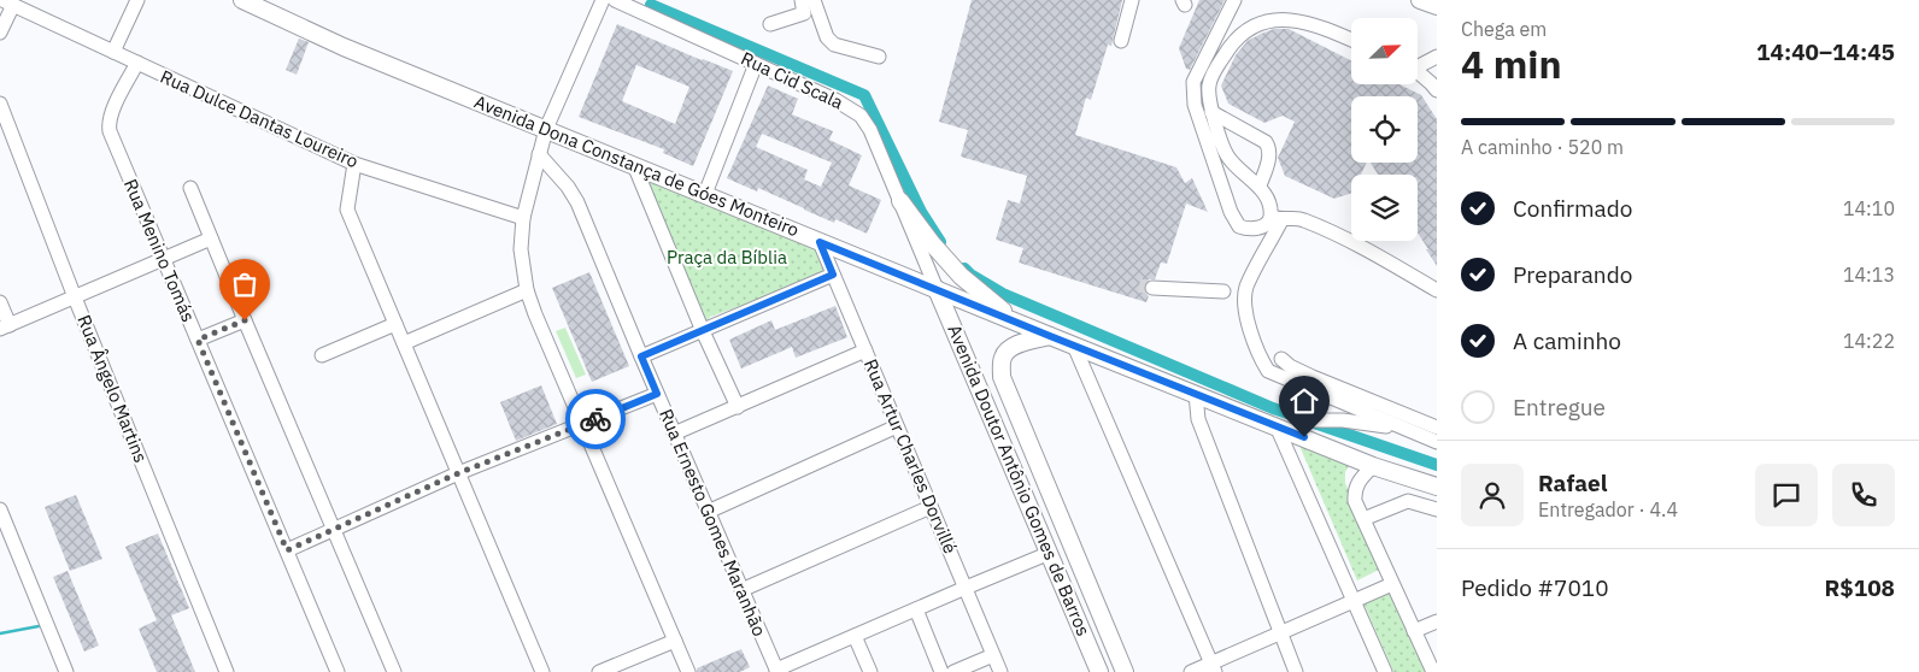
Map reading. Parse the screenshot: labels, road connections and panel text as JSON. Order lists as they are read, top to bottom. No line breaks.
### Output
{"streets":{"main road":["Avenida Dona Constança de Góes Monteiro","Avenida Doutor Antônio Gomes de Barros"],"street":["Rua Cid Scala","Rua Dulce Dantas Loureiro","Rua Menino Tomás","Rua Ângelo Martins","Rua Artur Charles Dorvillé","Rua Ernesto Gomes Maranhão"]},"crossings":[["Rua Cid Scala","Avenida Dona Constança de Góes Monteiro"],["Rua Cid Scala","Avenida Doutor Antônio Gomes de Barros"],["Rua Dulce Dantas Loureiro","Rua Menino Tomás"],["Avenida Dona Constança de Góes Monteiro","Rua Artur Charles Dorvillé"],["Avenida Dona Constança de Góes Monteiro","Avenida Doutor Antônio Gomes de Barros"]],"parks":["Praça da Bíblia"],"north":"top right","page":{"heading":["4 min","Chega em","14:40–14:45"],"panel":["Rafael","Entregador · 4.4","Pedido #7010","R$108"],"bar":"A caminho · 520 m","list":[["Confirmado","14:10"],["Preparando","14:13"],["A caminho","14:22"],"Entregue"]}}
